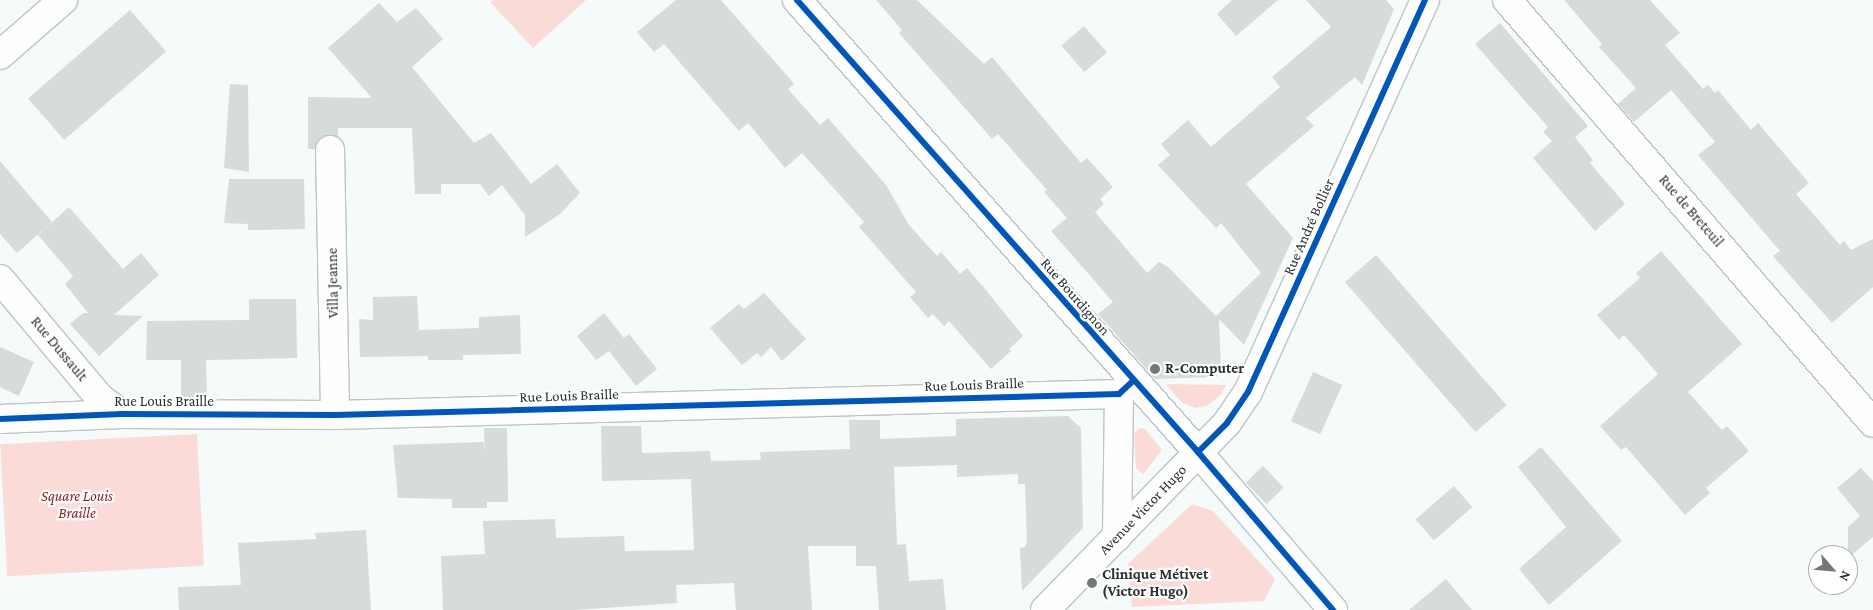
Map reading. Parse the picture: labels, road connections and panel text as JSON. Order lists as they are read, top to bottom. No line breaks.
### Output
{"streets":{"street":["Rue de Breteuil","Rue André Bollier","Villa Jeanne","Rue Bourdignon","Rue Dussault","Rue Louis Braille","Avenue Victor Hugo"]},"crossings":[["Rue André Bollier","Rue Bourdignon"],["Rue André Bollier","Avenue Victor Hugo"],["Villa Jeanne","Rue Louis Braille"],["Rue Bourdignon","Rue Louis Braille"],["Rue Bourdignon","Avenue Victor Hugo"],["Rue Dussault","Rue Louis Braille"]],"parks":["Square Louis Braille"],"places":["R-Computer","Clinique Métivet (Victor Hugo)"],"north":"bottom right"}
